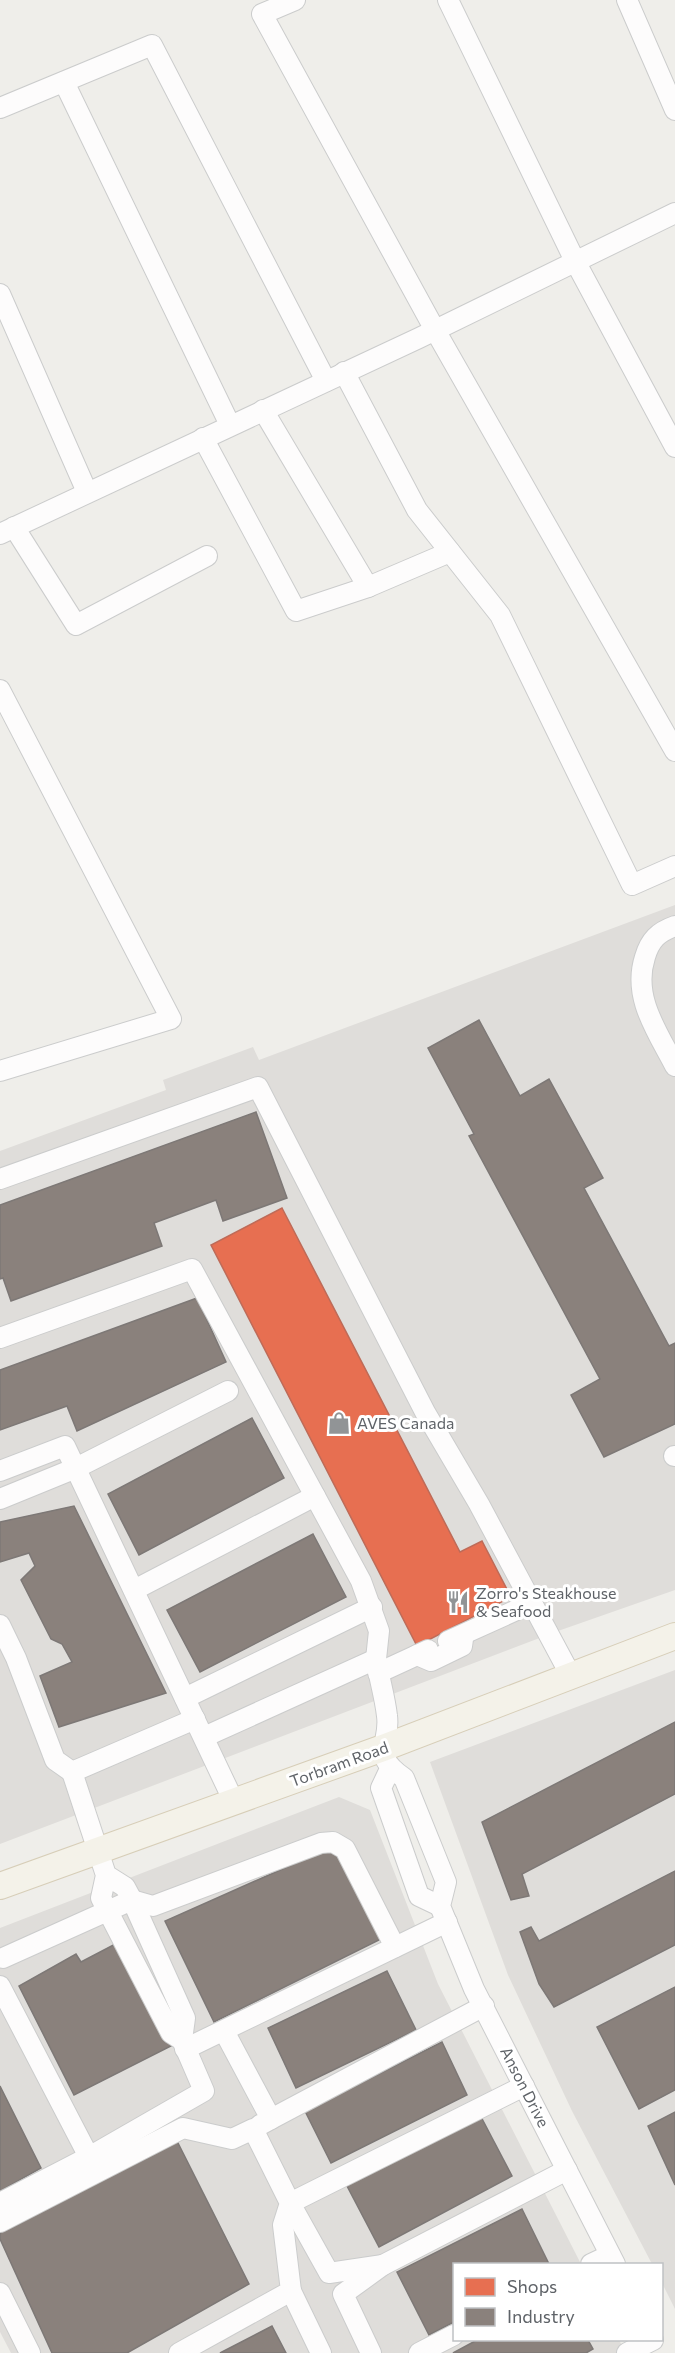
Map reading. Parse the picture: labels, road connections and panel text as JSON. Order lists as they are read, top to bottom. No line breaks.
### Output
{"streets":{"main road":["Torbram Road"],"street":["Anson Drive"]},"places":{"shop":["AVES Canada"],"restaurant":["Zorro's Steakhouse & Seafood"]},"legend":["Shops","Industry"]}
